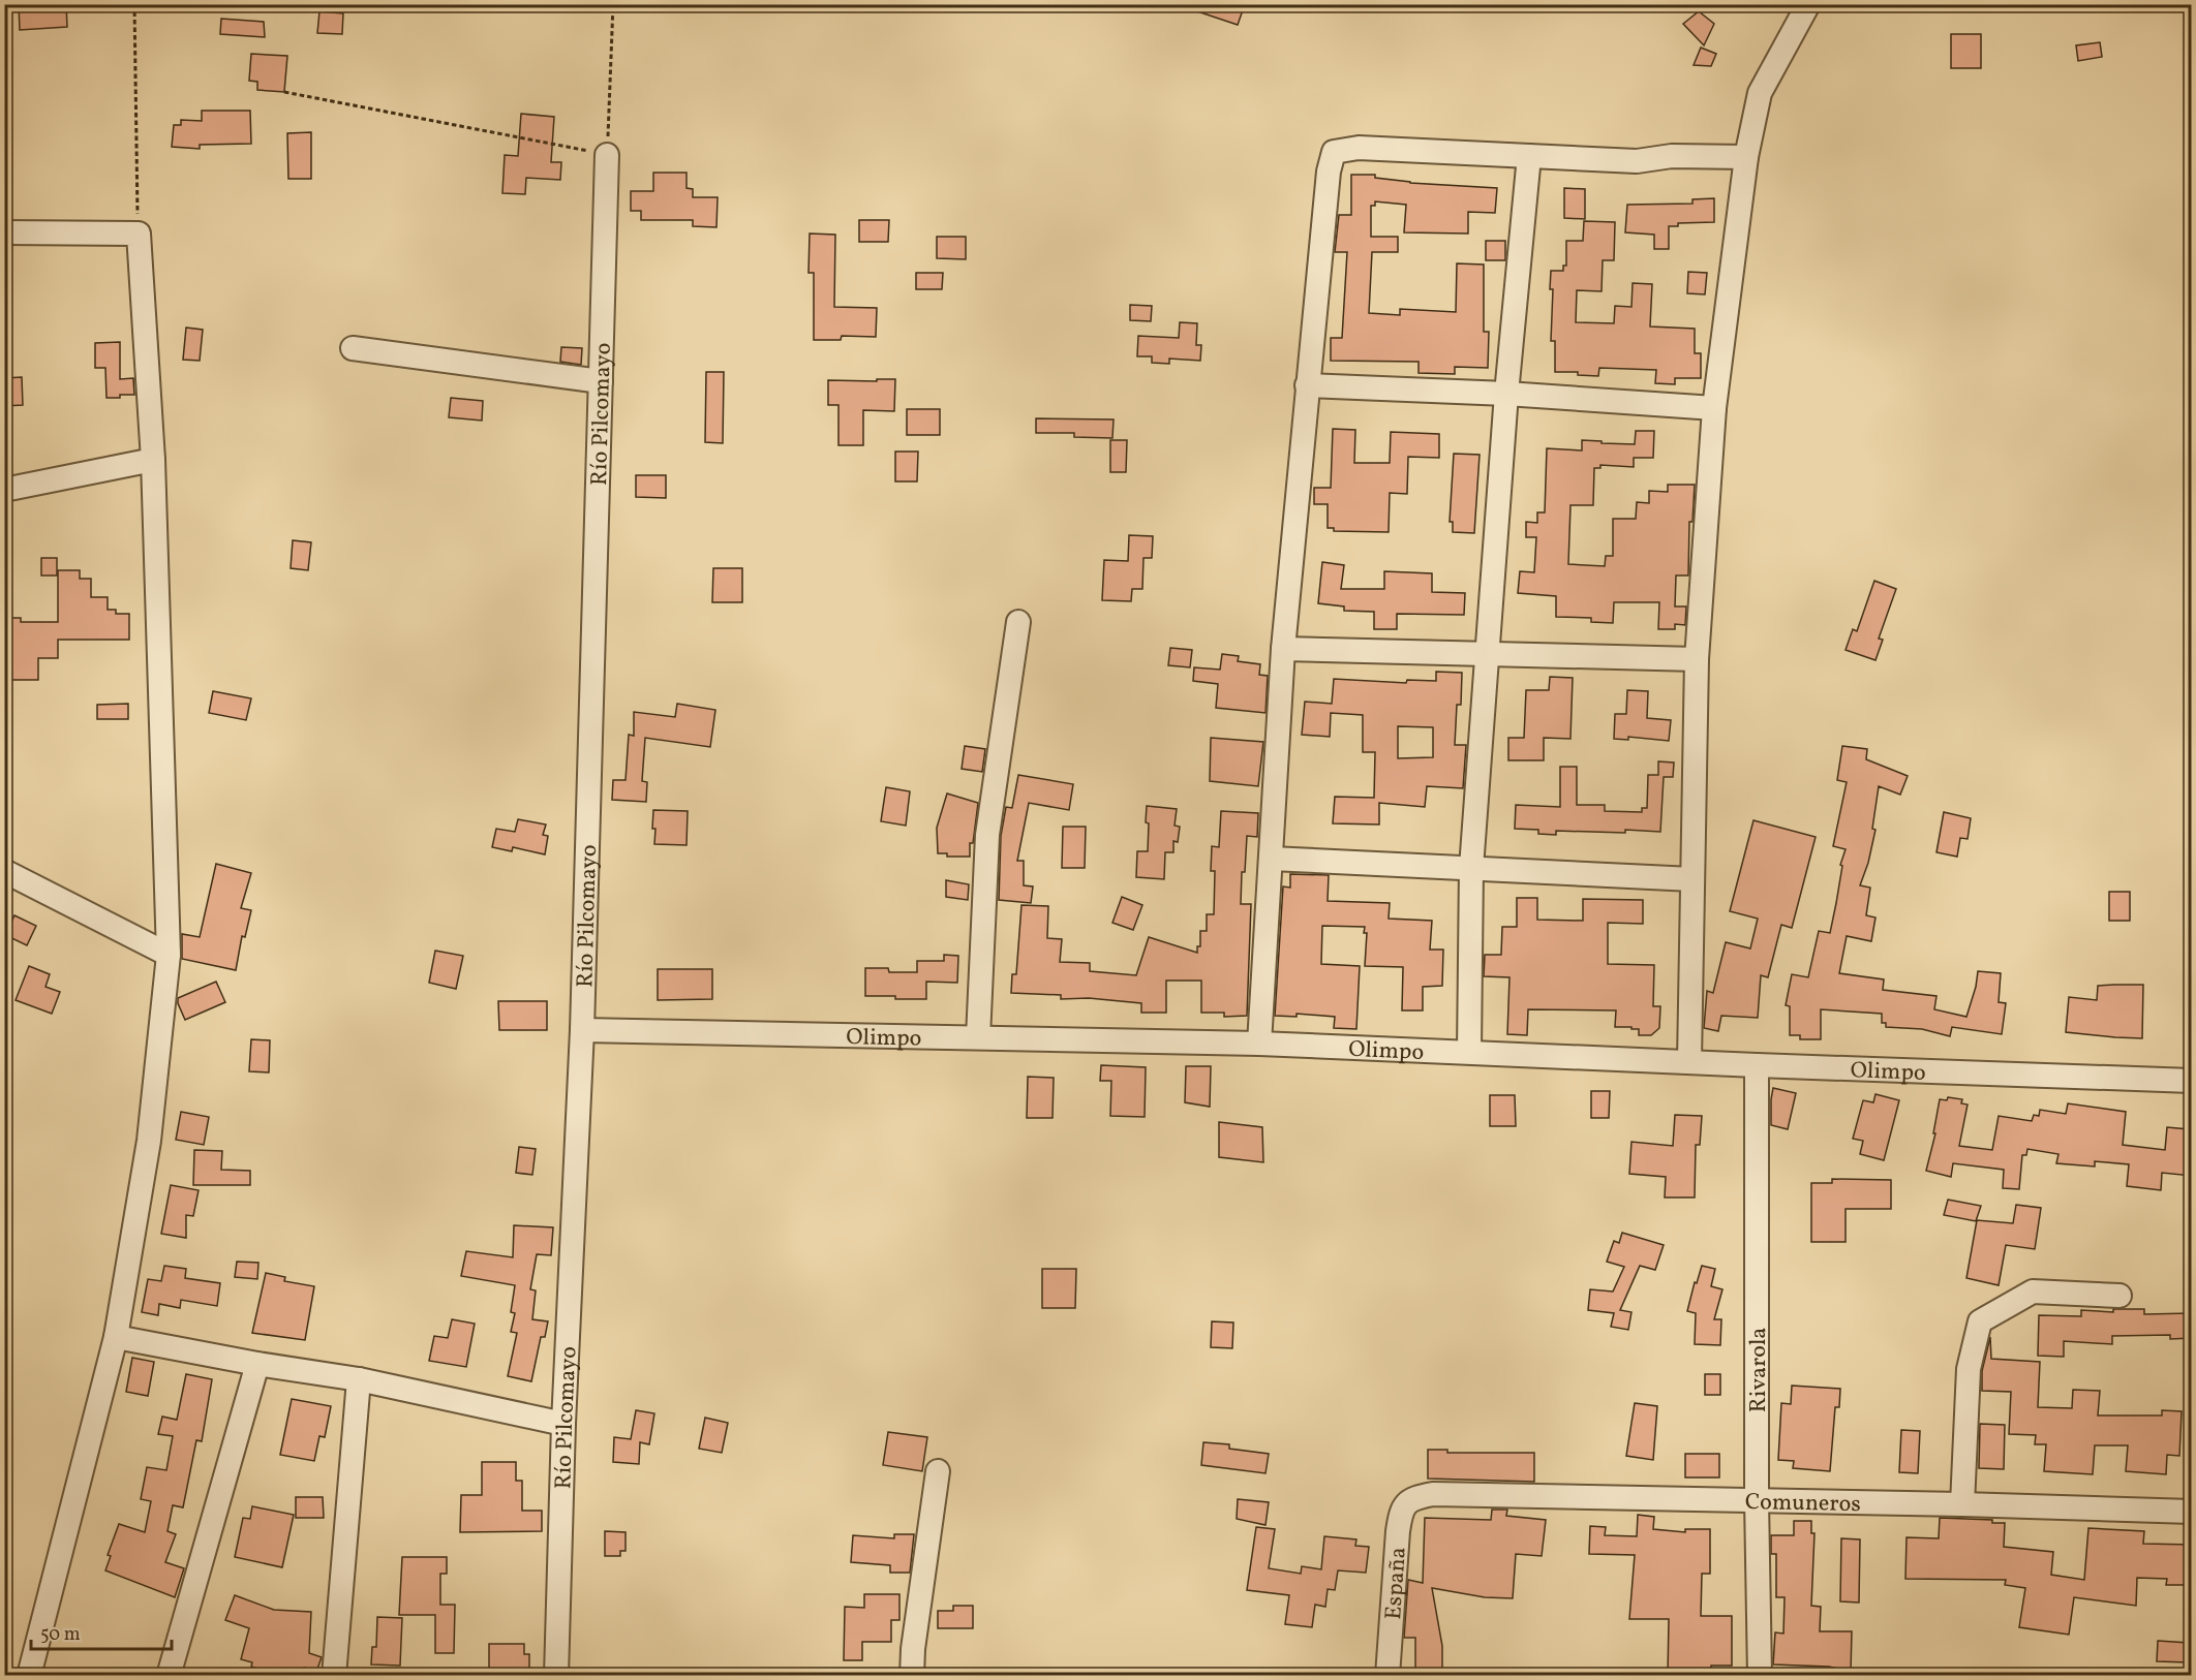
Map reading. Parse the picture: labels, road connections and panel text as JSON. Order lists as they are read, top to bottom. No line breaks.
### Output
{"streets":{"street":["Río Pilcomayo","Olimpo","Rivarola","Comuneros","España"]},"crossings":[["Río Pilcomayo","Olimpo"],["Olimpo","Rivarola"],["Rivarola","Comuneros"],["Comuneros","España"]],"scale_bar":"50 m"}
